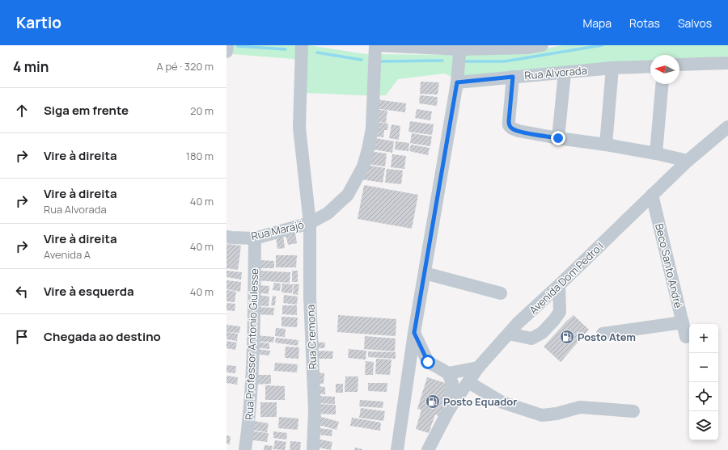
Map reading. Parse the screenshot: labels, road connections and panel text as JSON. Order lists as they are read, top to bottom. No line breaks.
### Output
{"streets":{"street":["Rua Alvorada","Rua Marajó","Beco Santo André","Avenida Dom Pedro I","Rua Cremona","Rua Professor Antonio Giulesse"]},"crossings":[["Rua Marajó","Rua Cremona"],["Rua Marajó","Rua Professor Antonio Giulesse"],["Beco Santo André","Avenida Dom Pedro I"]],"places":{"fuel station":["Posto Atem","Posto Equador"]},"north":"left","page":{"header":"Kartio","nav":["Mapa","Rotas","Salvos"],"heading":["4 min","A pé · 320 m"],"list":[["Siga em frente","20 m"],["Vire à direita","180 m"],["Vire à direita","Rua Alvorada","40 m"],["Vire à direita","Avenida A","40 m"],["Vire à esquerda","40 m"],"Chegada ao destino"],"map_buttons":["+","−"]}}
